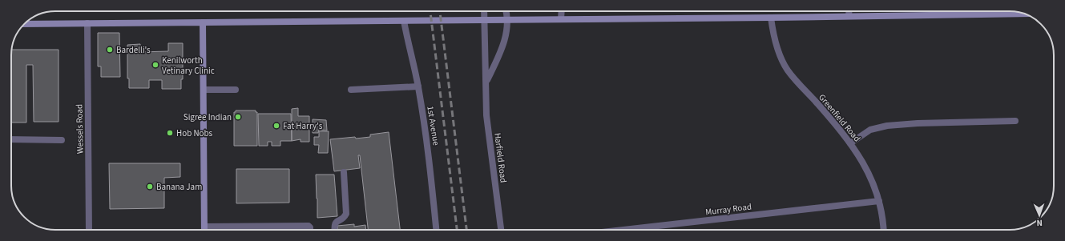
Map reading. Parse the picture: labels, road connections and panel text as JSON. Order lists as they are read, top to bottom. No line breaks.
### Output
{"streets":{"street":["Greenfield Road","1st Avenue","Wessels Road","Harfield Road","Murray Road"]},"crossings":[["Greenfield Road","Murray Road"]],"places":["Bardelli's","Kenilworth Vetinary Clinic","Sigree Indian","Fat Harry's","Hob Nobs","Banana Jam"],"north":"bottom"}
